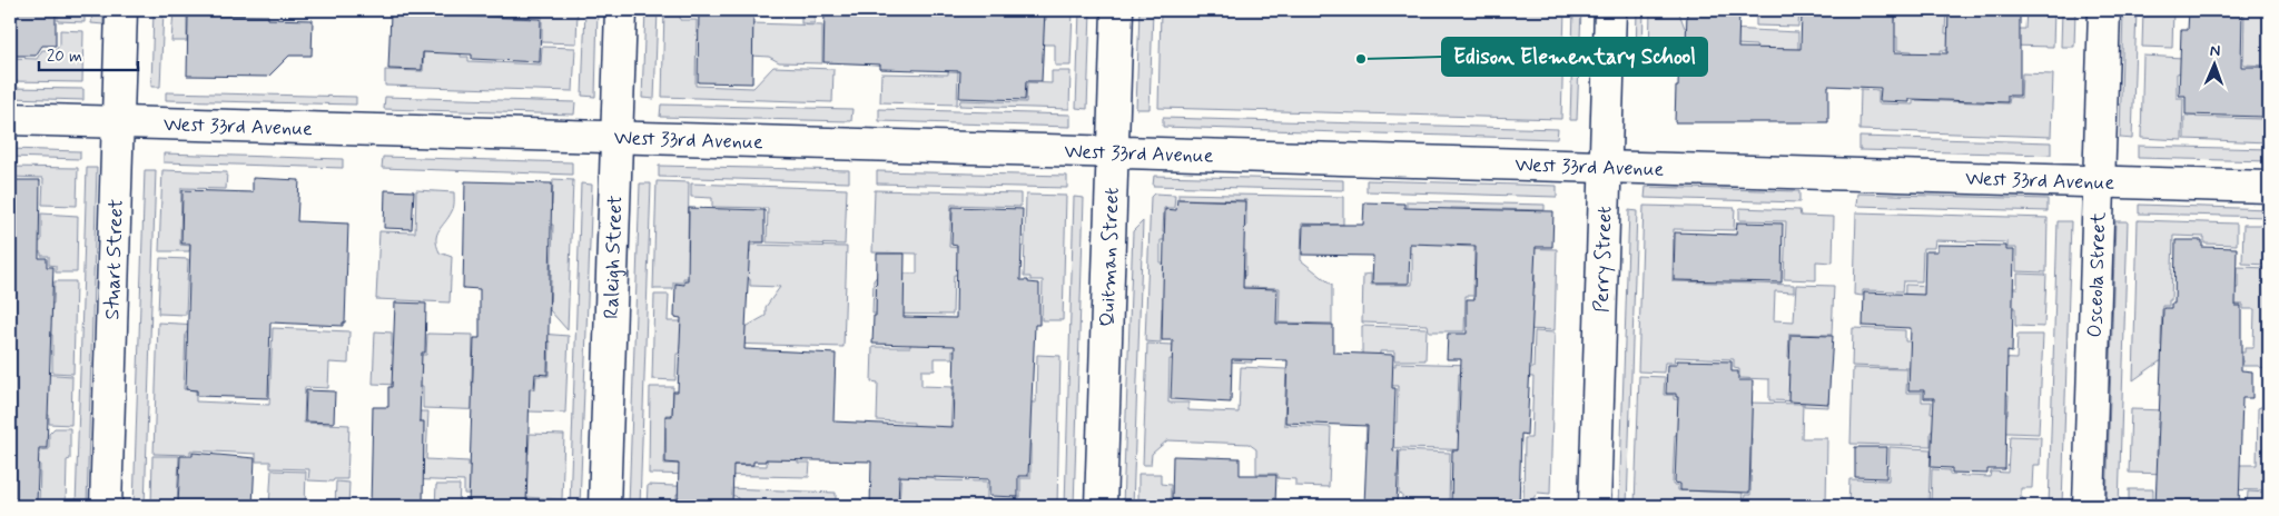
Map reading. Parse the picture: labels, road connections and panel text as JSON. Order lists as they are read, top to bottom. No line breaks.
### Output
{"streets":{"street":["West 33rd Avenue","Stuart Street","Raleigh Street","Quitman Street","Perry Street","Osceola Street"]},"crossings":[["West 33rd Avenue","Stuart Street"],["West 33rd Avenue","Raleigh Street"],["West 33rd Avenue","Quitman Street"],["West 33rd Avenue","Perry Street"],["West 33rd Avenue","Osceola Street"]],"places":["Edison Elementary School"],"scale_bar":"20 m","north":"top"}
